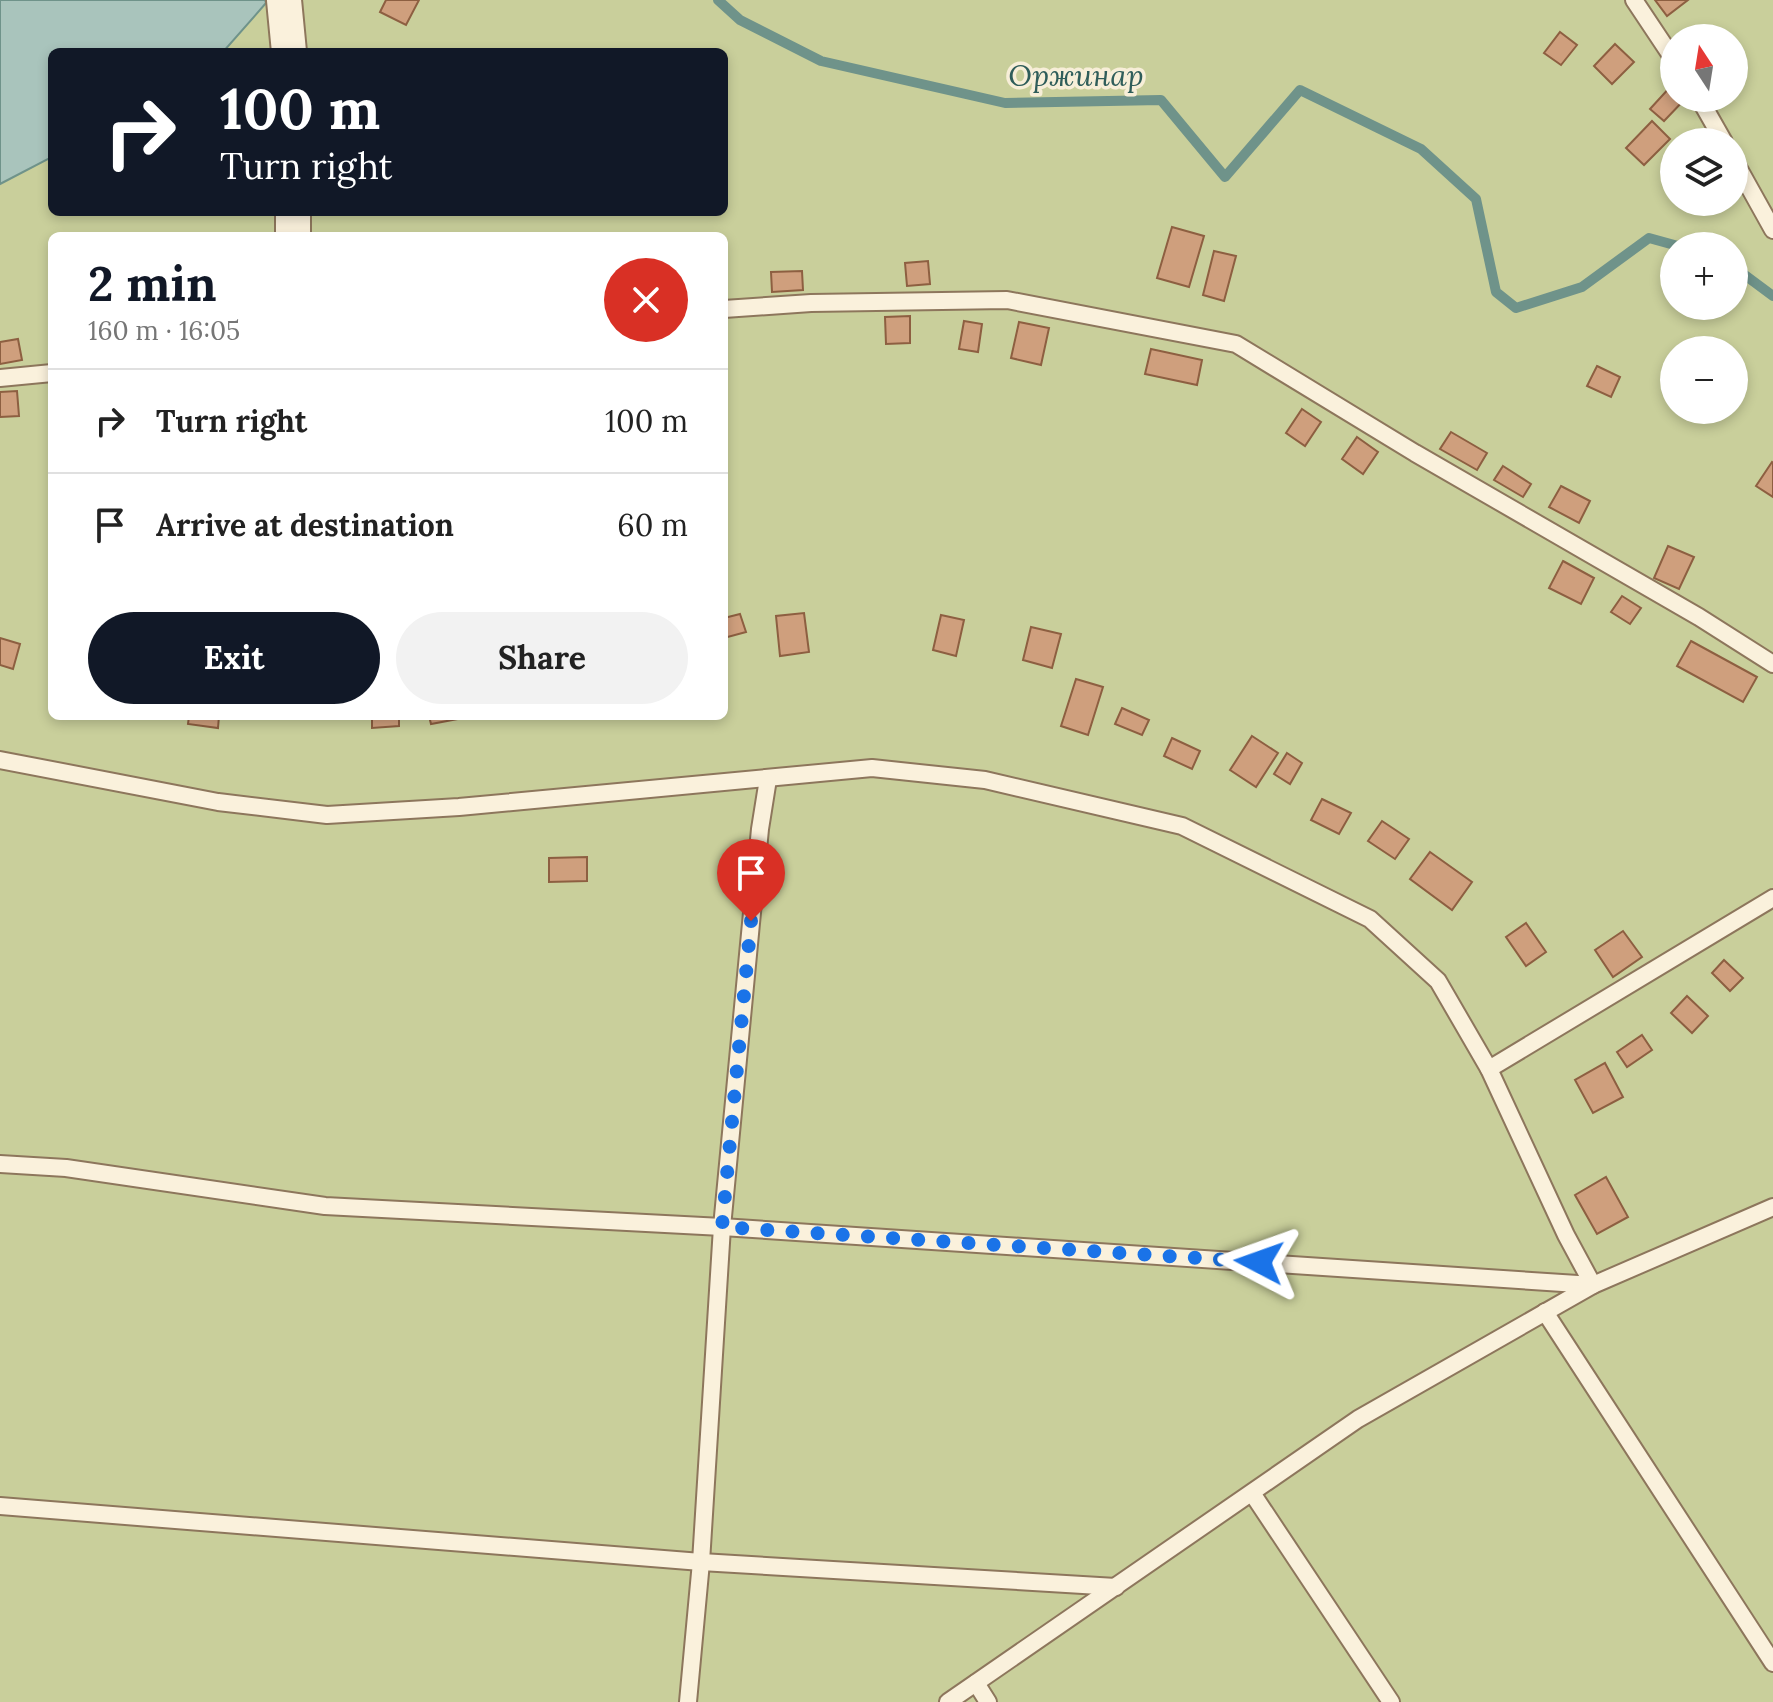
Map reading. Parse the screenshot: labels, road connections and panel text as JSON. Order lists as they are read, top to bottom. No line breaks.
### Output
{"water":["Оржинар"],"north":"top","page":{"map_buttons":["+","−"],"turn":["100 m","Turn right"],"heading":["2 min","160 m · 16:05"],"list":[{"name":"Turn right","value":"100 m"},{"name":"Arrive at destination","value":"60 m"}],"buttons":["Exit","Share"]}}
